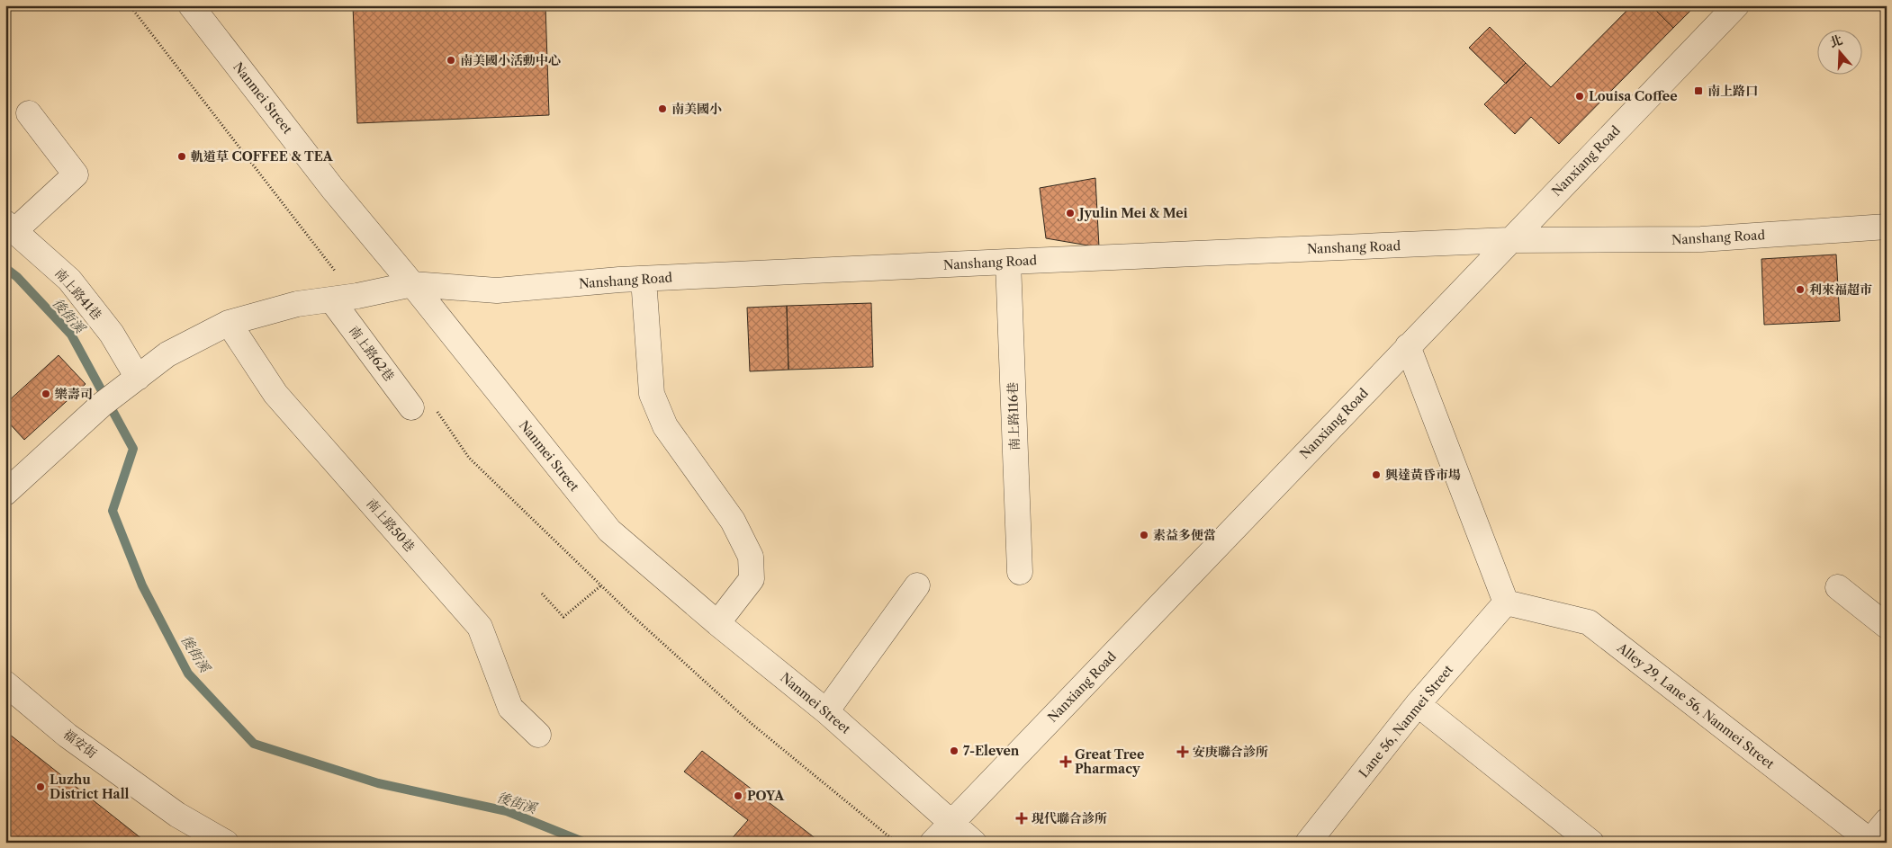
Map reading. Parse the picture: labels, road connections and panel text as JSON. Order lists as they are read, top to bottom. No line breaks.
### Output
{"streets":{"street":["Nanmei Street","Nanxiang Road","Nanshang Road","南上路41巷","南上路62巷","南上路116巷","南上路50巷","Alley 29, Lane 56, Nanmei Street","Lane 56, Nanmei Street","福安街"]},"crossings":[["Nanmei Street","Nanxiang Road"],["Nanmei Street","Nanshang Road"],["Nanxiang Road","Nanshang Road"],["Nanshang Road","南上路41巷"],["Nanshang Road","南上路62巷"],["Nanshang Road","南上路116巷"],["Nanshang Road","南上路50巷"],["Alley 29, Lane 56, Nanmei Street","Lane 56, Nanmei Street"]],"water":["後街溪"],"places":{"other":["南美國小活動中心","Louisa Coffee","南美國小","軌道草 COFFEE & TEA","Jyulin Mei & Mei","利來福超市","樂壽司","興達黃昏市場","素益多便當","7-Eleven","Luzhu District Hall","POYA"],"transit":["南上路口"],"health":["安庚聯合診所","Great Tree Pharmacy","現代聯合診所"]},"north":"top"}
